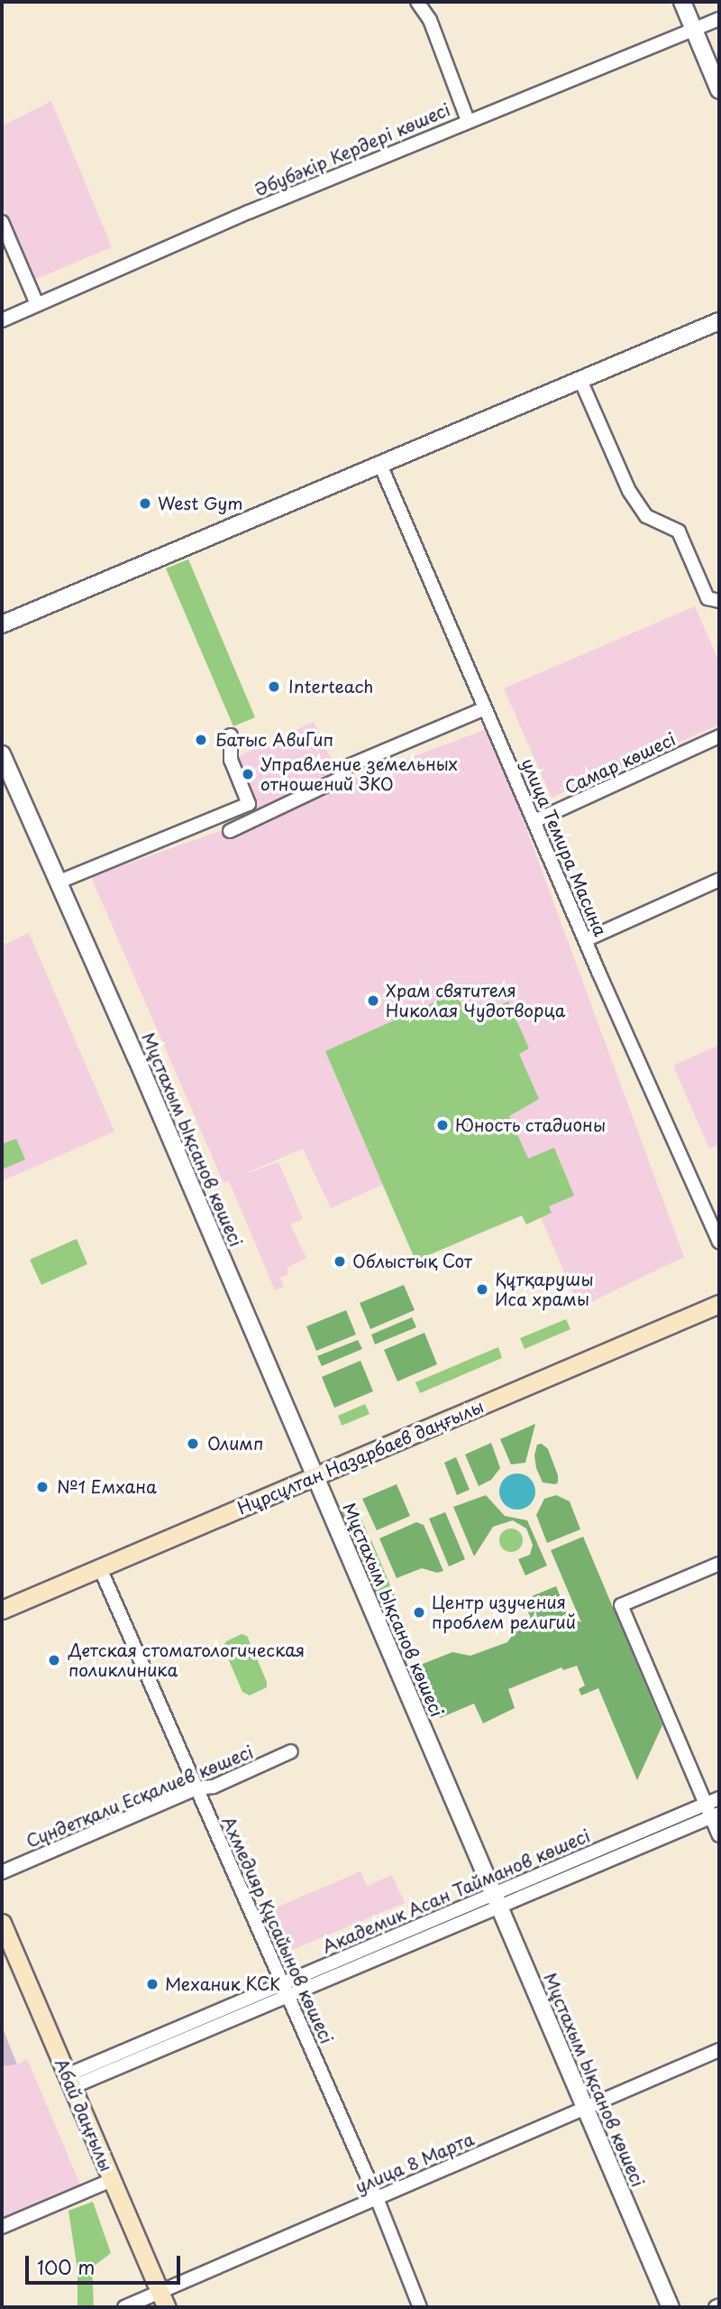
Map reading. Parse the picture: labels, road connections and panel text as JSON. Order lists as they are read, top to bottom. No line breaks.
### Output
{"streets":{"main road":["Нұрсұлтан Назарбаев даңғылы","Абай даңғылы"],"street":["Әбубәкір Кердері көшесі","Самар көшесі","улица Темира Масина","Мұстахым Ықсанов көшесі","Сүндетқали Есқалиев көшесі","Академик Асан Тайманов көшесі","Ахмедияр Құсайынов көшесі","улица 8 Марта"]},"crossings":[["Самар көшесі","улица Темира Масина"],["Мұстахым Ықсанов көшесі","Нұрсұлтан Назарбаев даңғылы"],["Мұстахым Ықсанов көшесі","Академик Асан Тайманов көшесі"],["Мұстахым Ықсанов көшесі","улица 8 Марта"],["Нұрсұлтан Назарбаев даңғылы","Ахмедияр Құсайынов көшесі"],["Сүндетқали Есқалиев көшесі","Ахмедияр Құсайынов көшесі"],["Академик Асан Тайманов көшесі","Ахмедияр Құсайынов көшесі"],["Академик Асан Тайманов көшесі","Абай даңғылы"],["Ахмедияр Құсайынов көшесі","улица 8 Марта"],["Абай даңғылы","улица 8 Марта"]],"places":["West Gym","Interteach","Батыс АвиГип","Управление земельных отношений ЗКО","Храм святителя Николая Чудотворца","Юность стадионы","Облыстық Сот","Құтқарушы Иса храмы","Олимп","№1 Емхана","Центр изучения проблем религий","Детская стоматологическая поликлиника","Механик КСК"],"scale_bar":"100 m"}
